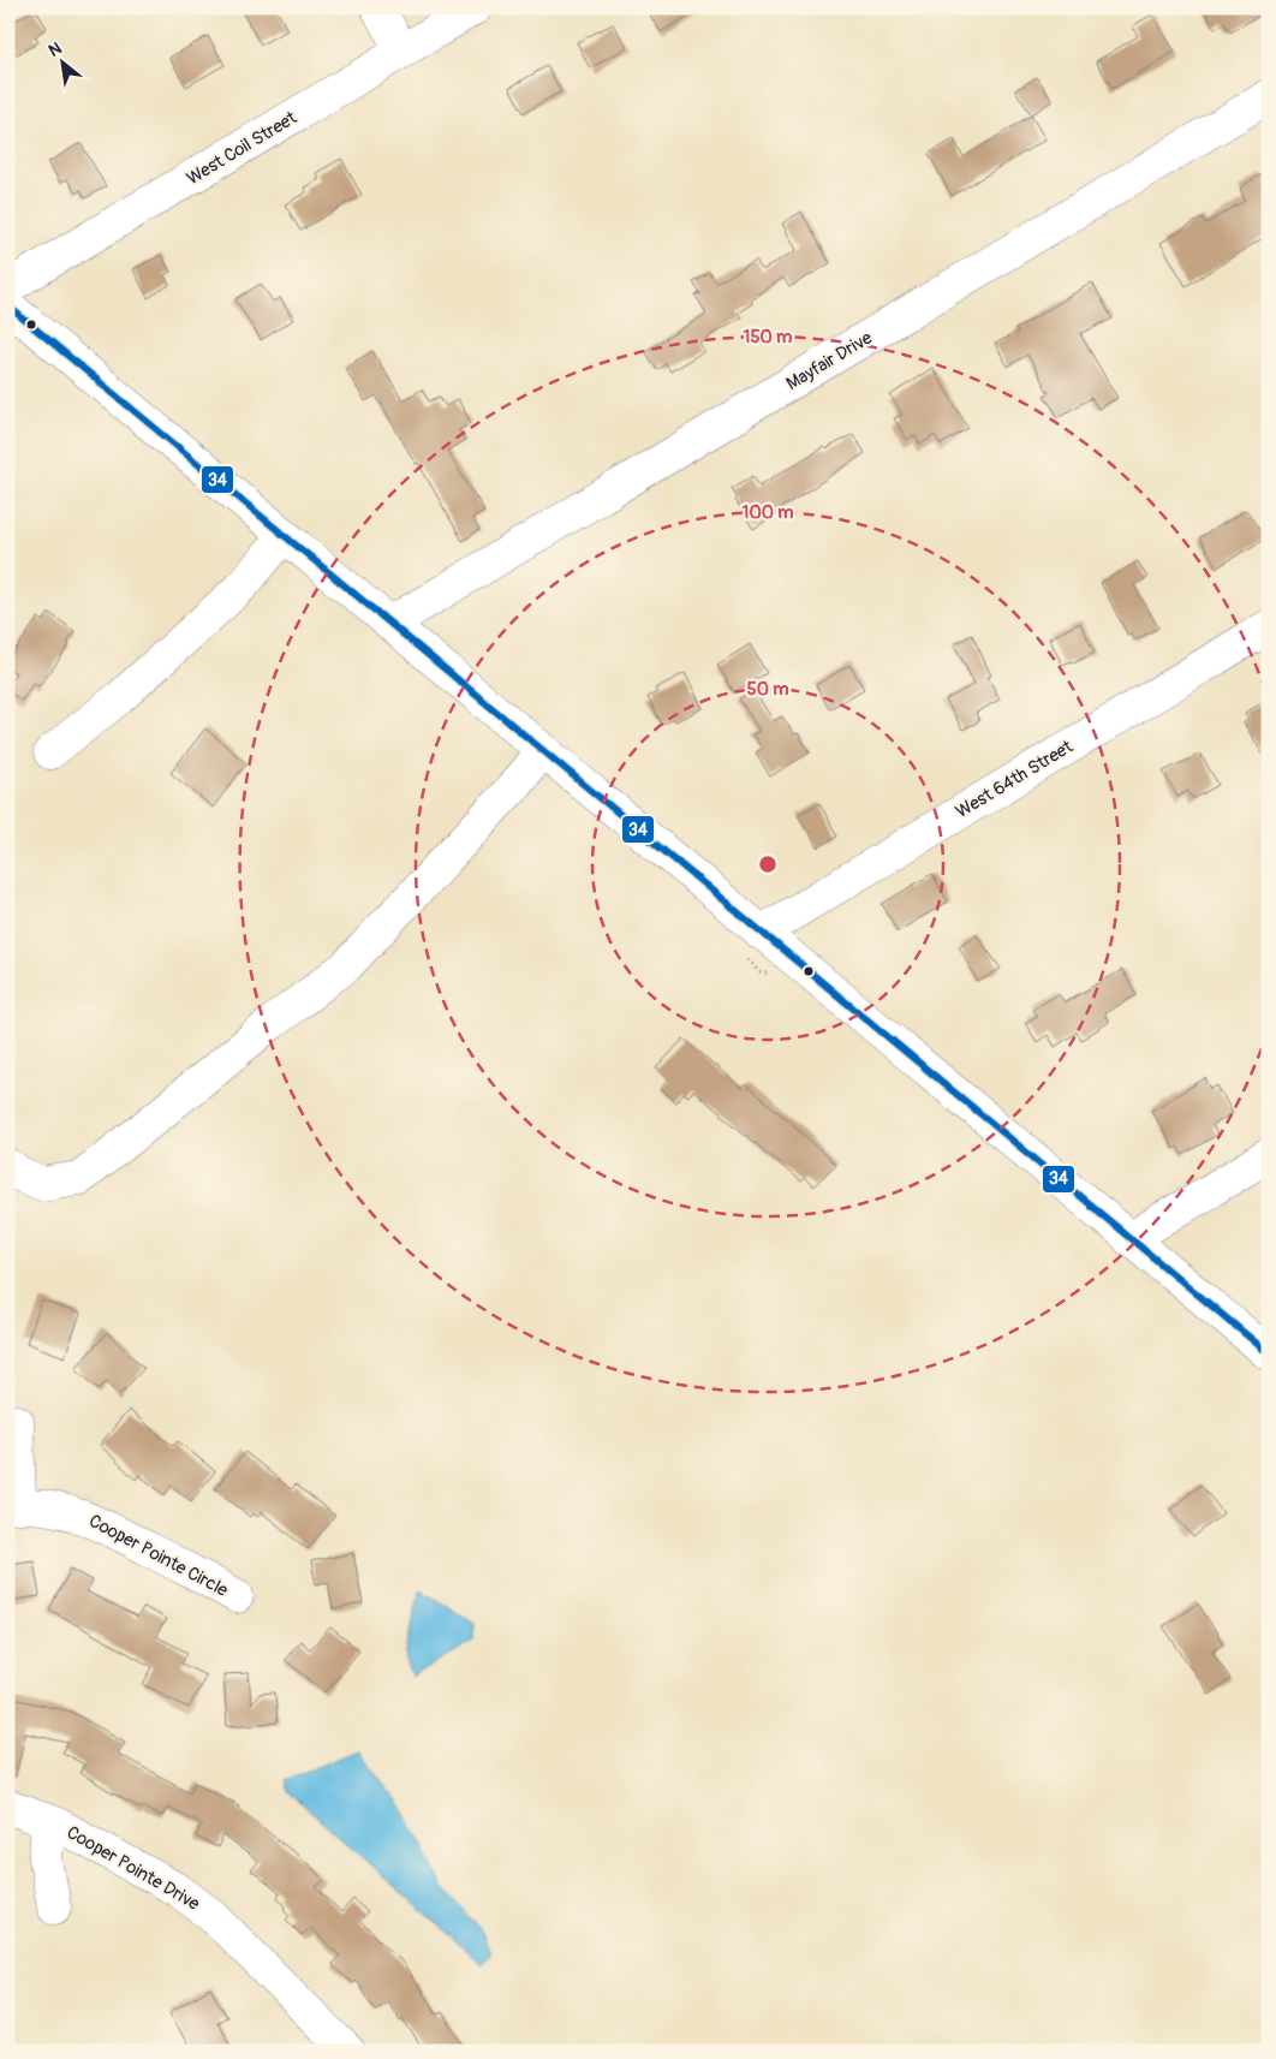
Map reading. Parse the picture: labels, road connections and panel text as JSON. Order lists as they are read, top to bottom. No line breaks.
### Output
{"streets":{"street":["West Coil Street","Mayfair Drive","West 64th Street","Cooper Pointe Circle","Cooper Pointe Drive"]},"lines":["transit line 34"],"north":"top left","rings":["150 m","100 m","50 m"]}
